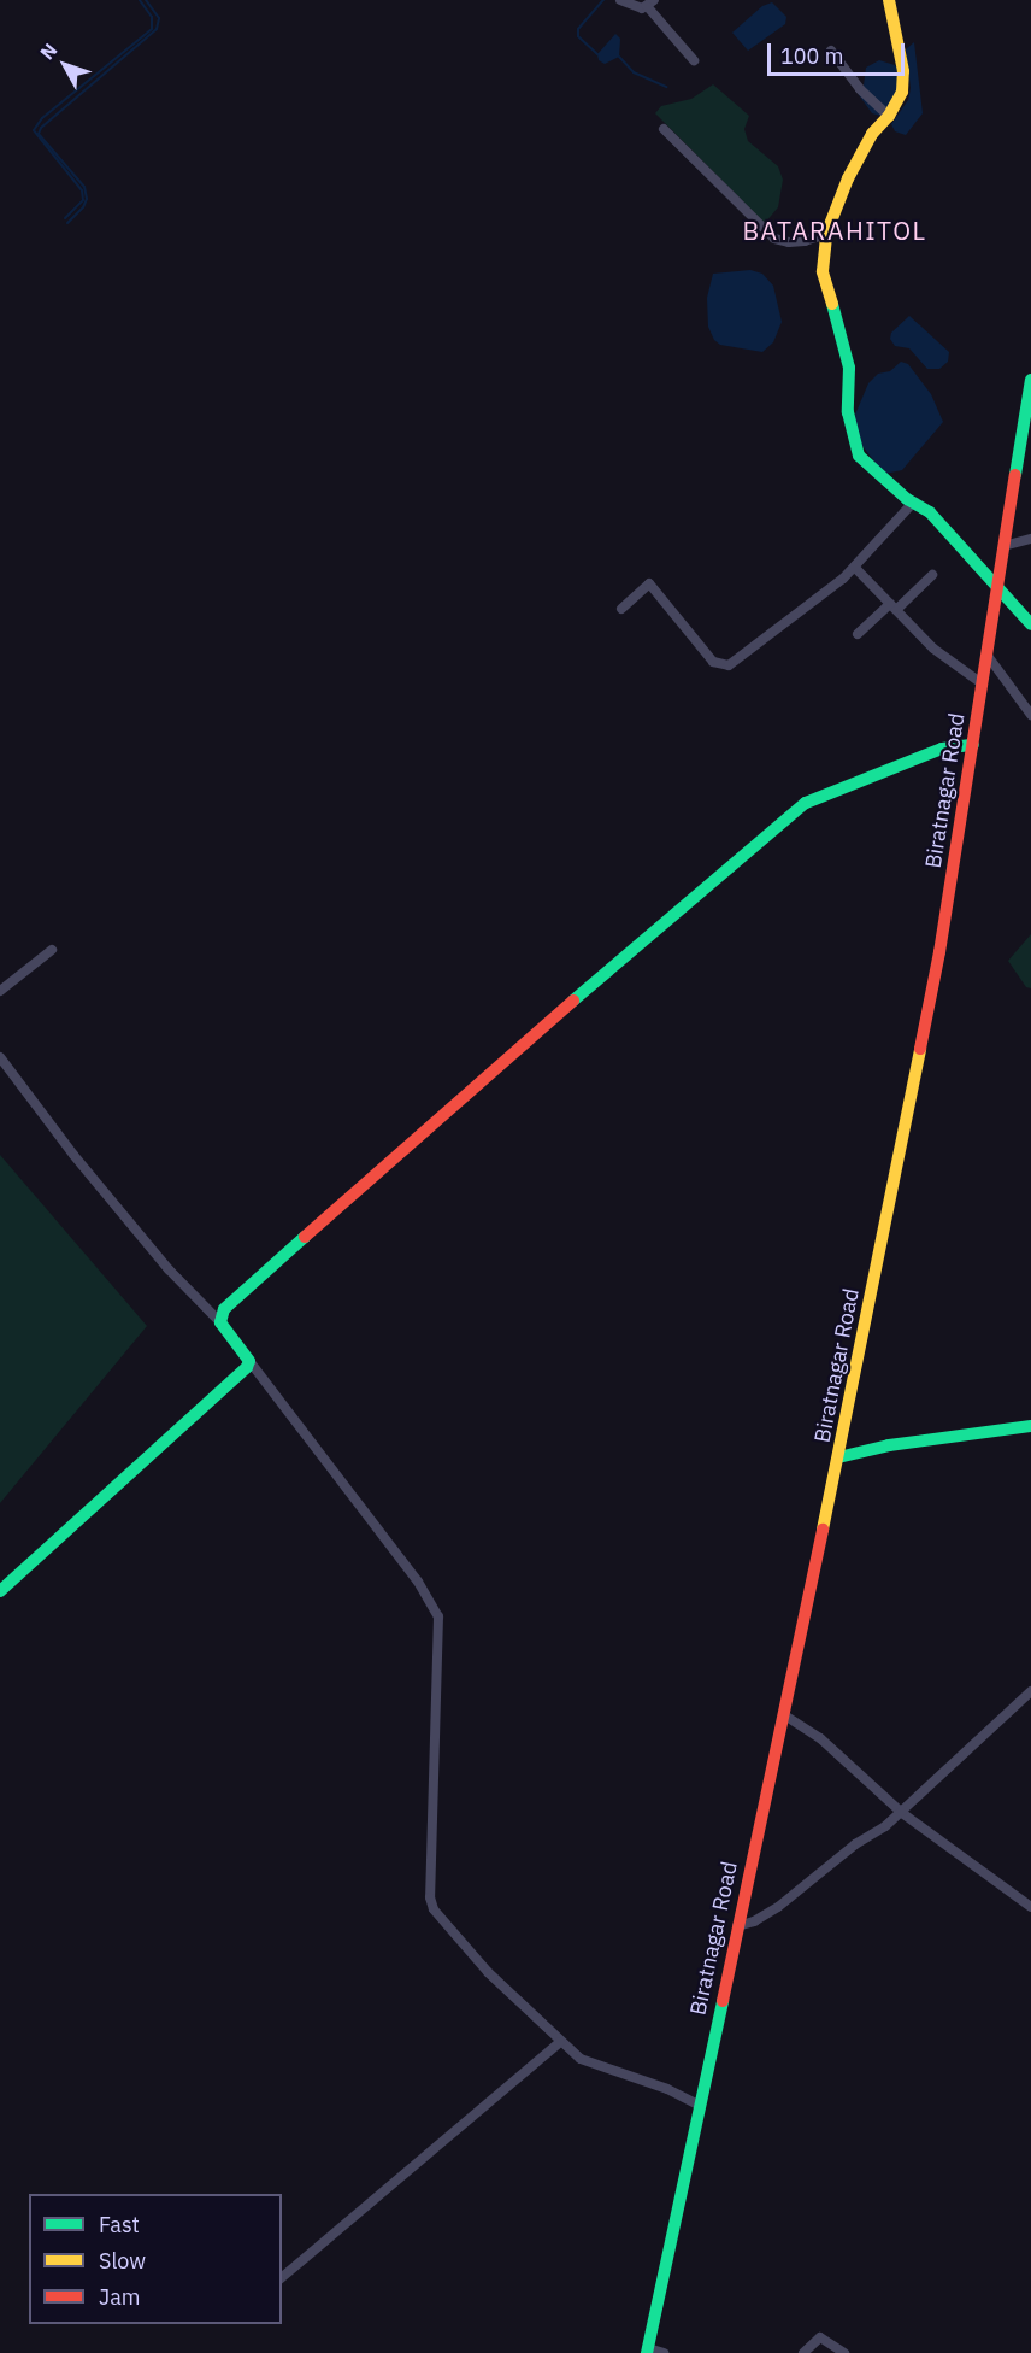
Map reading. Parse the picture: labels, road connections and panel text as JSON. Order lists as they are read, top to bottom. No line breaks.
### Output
{"streets":{"street":["Biratnagar Road"]},"districts":["BATARAHITOL"],"legend":["Fast","Slow","Jam"],"scale_bar":"100 m","north":"top left"}
